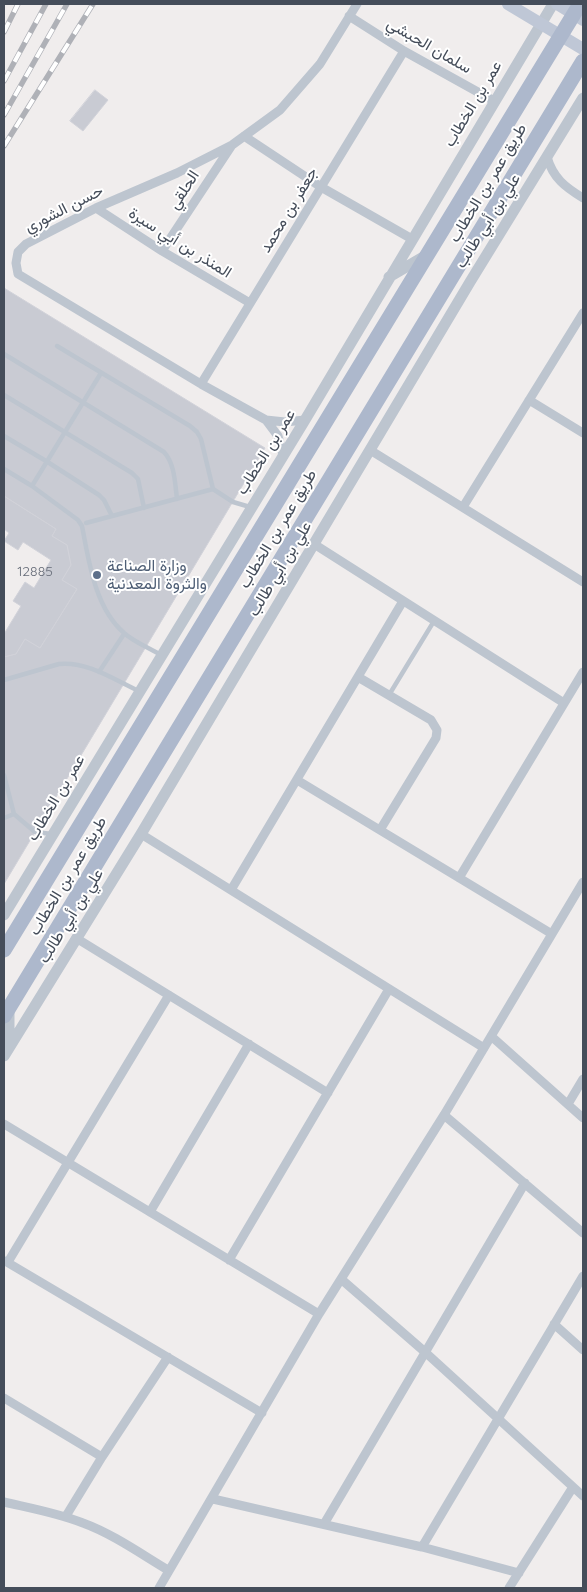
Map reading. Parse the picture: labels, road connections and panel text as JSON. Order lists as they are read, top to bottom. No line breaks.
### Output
{"streets":{"main road":["طريق عمر بن الخطاب"],"street":["سلمان الحبشي","عمر بن الخطاب","الحلقي","حسن الشوري","جعفر بن محمد","علي بن أبي طالب","المنذر بن أبي سيرة"]},"crossings":[["سلمان الحبشي","عمر بن الخطاب"],["سلمان الحبشي","حسن الشوري"],["سلمان الحبشي","جعفر بن محمد"],["عمر بن الخطاب","حسن الشوري"],["الحلقي","حسن الشوري"],["الحلقي","المنذر بن أبي سيرة"],["حسن الشوري","جعفر بن محمد"],["حسن الشوري","المنذر بن أبي سيرة"],["جعفر بن محمد","المنذر بن أبي سيرة"]],"places":["وزارة الصناعة والثروة المعدنية"],"house_numbers":["12885"]}
